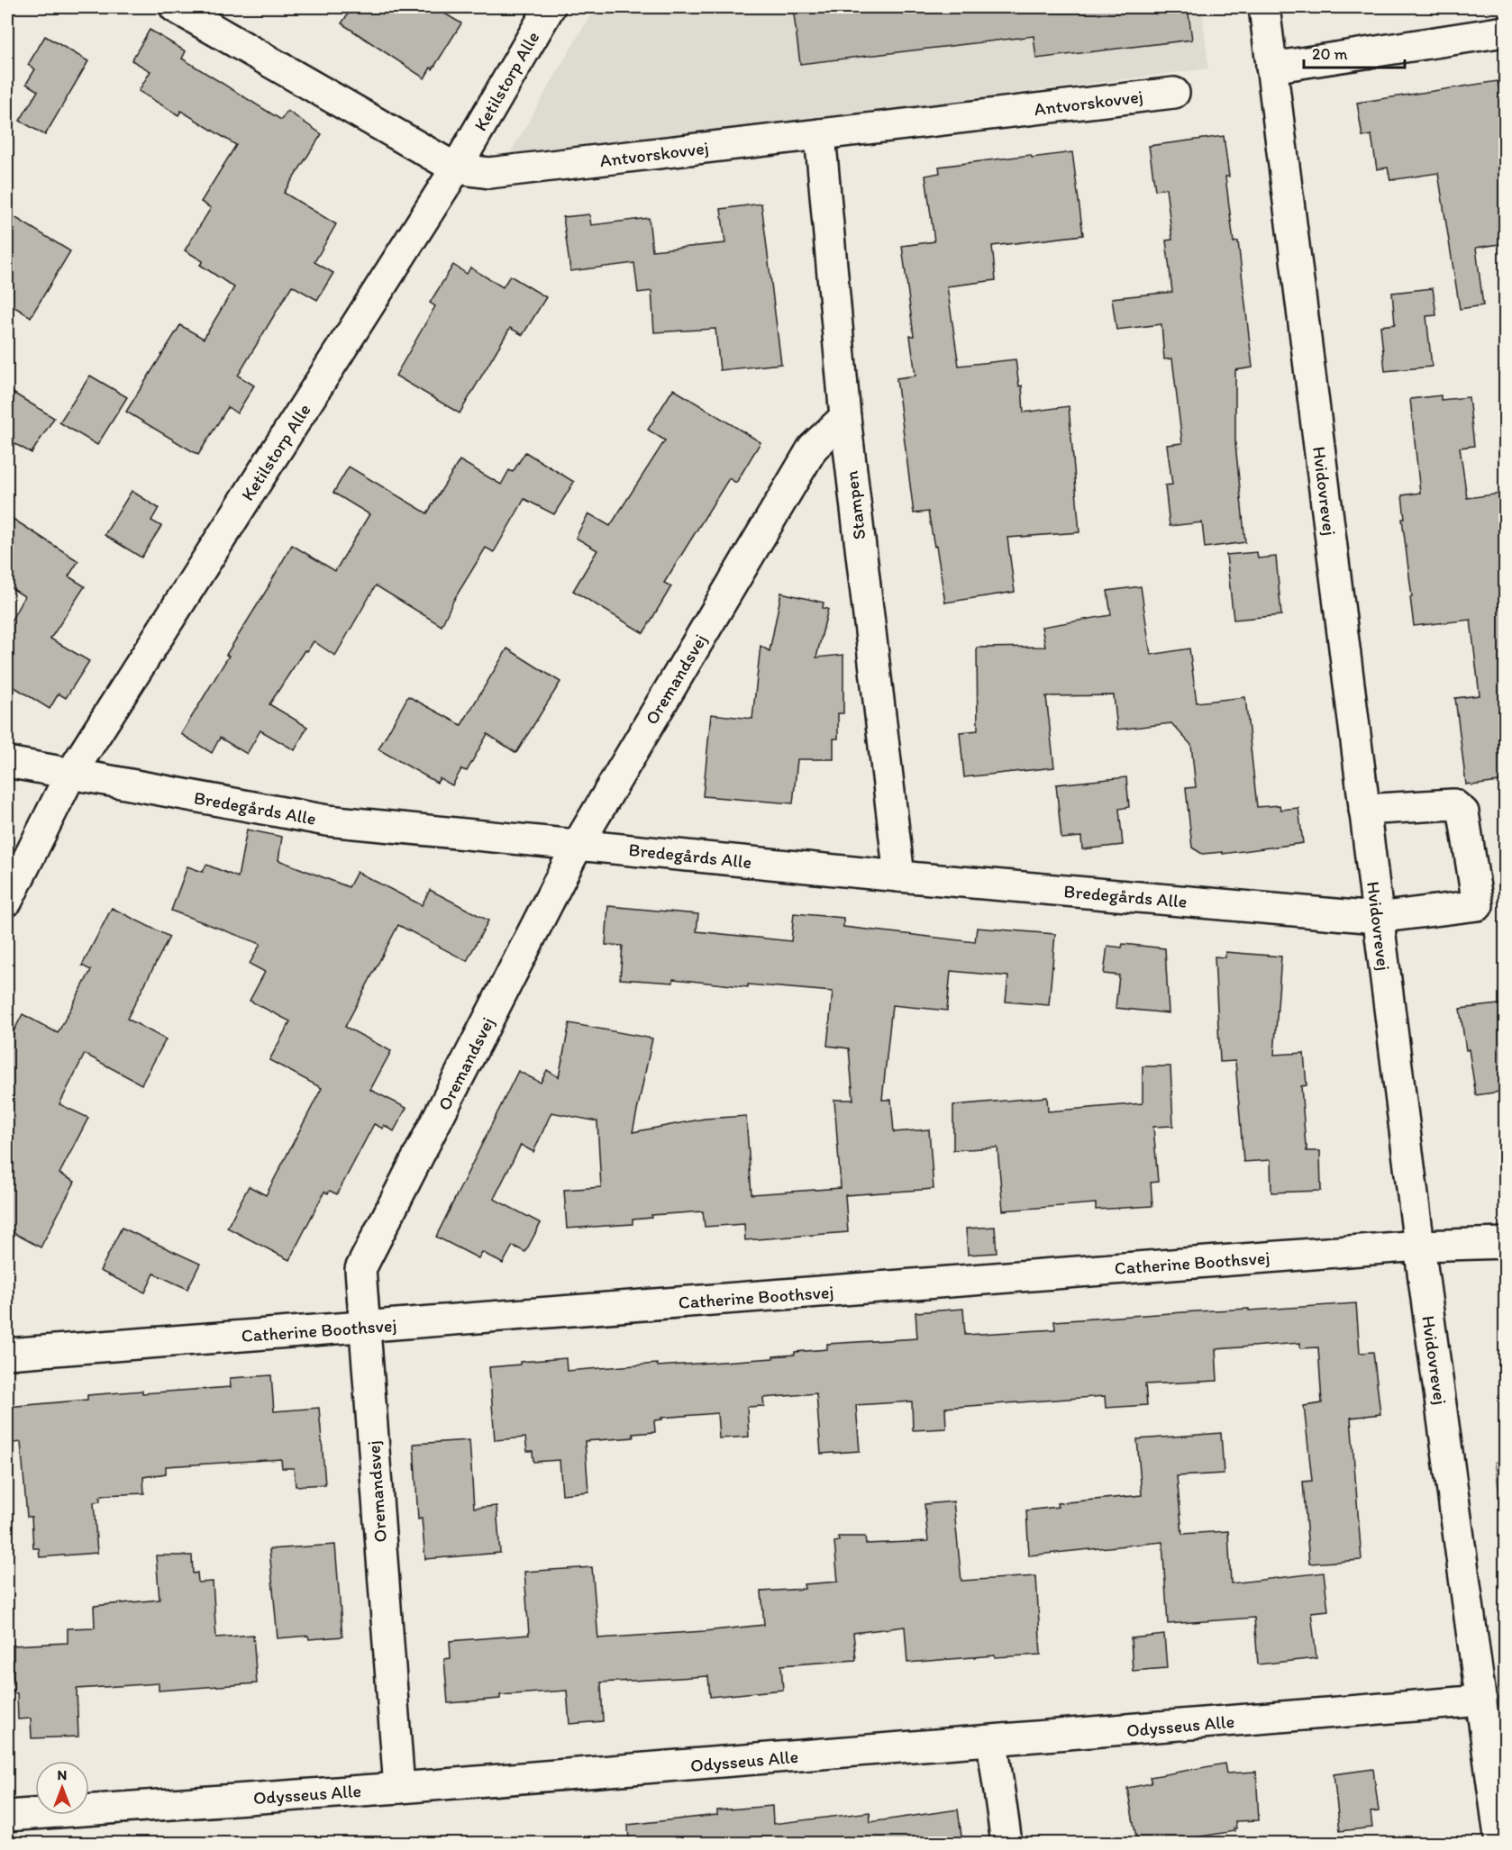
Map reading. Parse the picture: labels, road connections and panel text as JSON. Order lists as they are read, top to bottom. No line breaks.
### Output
{"streets":{"street":["Ketilstorp Alle","Antvorskovvej","Hvidovrevej","Stampen","Oremandsvej","Bredegårds Alle","Catherine Boothsvej","Odysseus Alle"]},"crossings":[["Ketilstorp Alle","Antvorskovvej"],["Ketilstorp Alle","Bredegårds Alle"],["Antvorskovvej","Stampen"],["Hvidovrevej","Bredegårds Alle"],["Hvidovrevej","Catherine Boothsvej"],["Hvidovrevej","Odysseus Alle"],["Stampen","Oremandsvej"],["Stampen","Bredegårds Alle"],["Oremandsvej","Bredegårds Alle"],["Oremandsvej","Catherine Boothsvej"],["Oremandsvej","Odysseus Alle"]],"scale_bar":"20 m","north":"top"}
